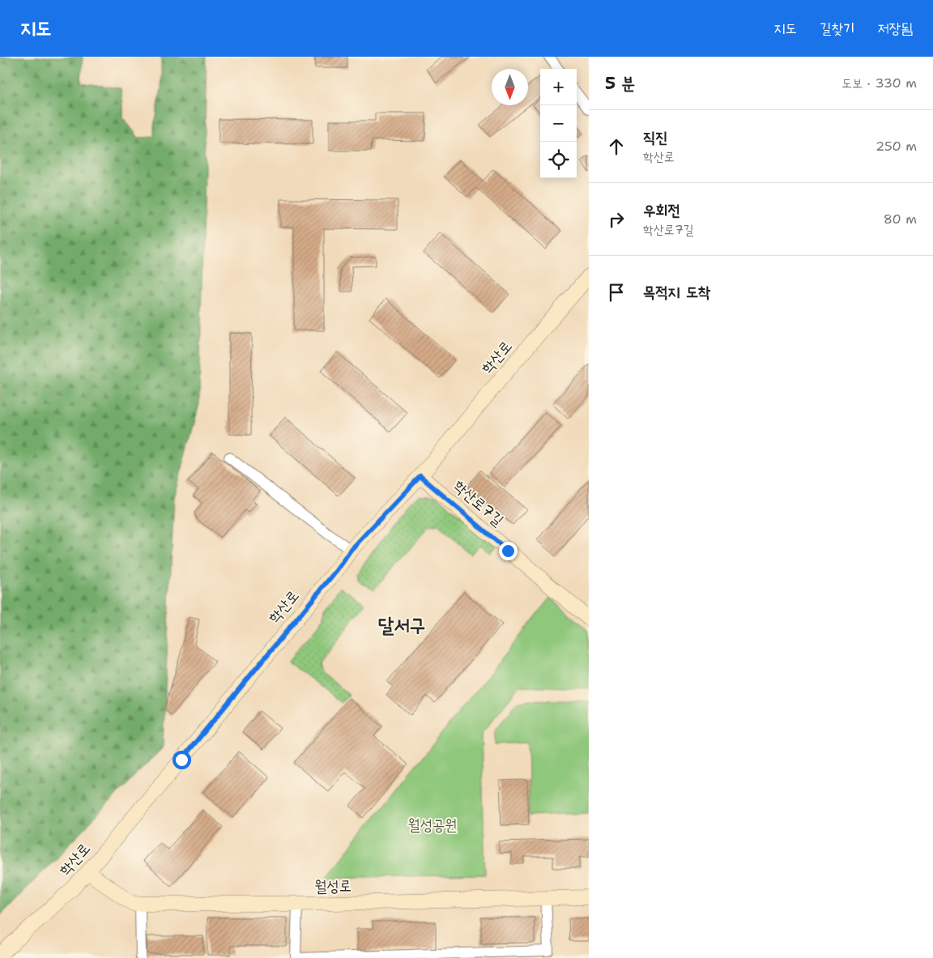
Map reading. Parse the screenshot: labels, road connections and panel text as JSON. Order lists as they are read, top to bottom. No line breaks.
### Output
{"streets":{"main road":["학산로","학산로7길","월성로"]},"crossings":[["학산로","학산로7길"],["학산로","월성로"]],"districts":["달서구"],"parks":["월성공원"],"north":"bottom","page":{"header":"지도","nav":["지도","길찾기","저장됨"],"heading":["5 분","도보 · 330 m"],"map_buttons":["+","−"],"list":[["직진","학산로","250 m"],["우회전","학산로7길","80 m"],"목적지 도착"]}}
